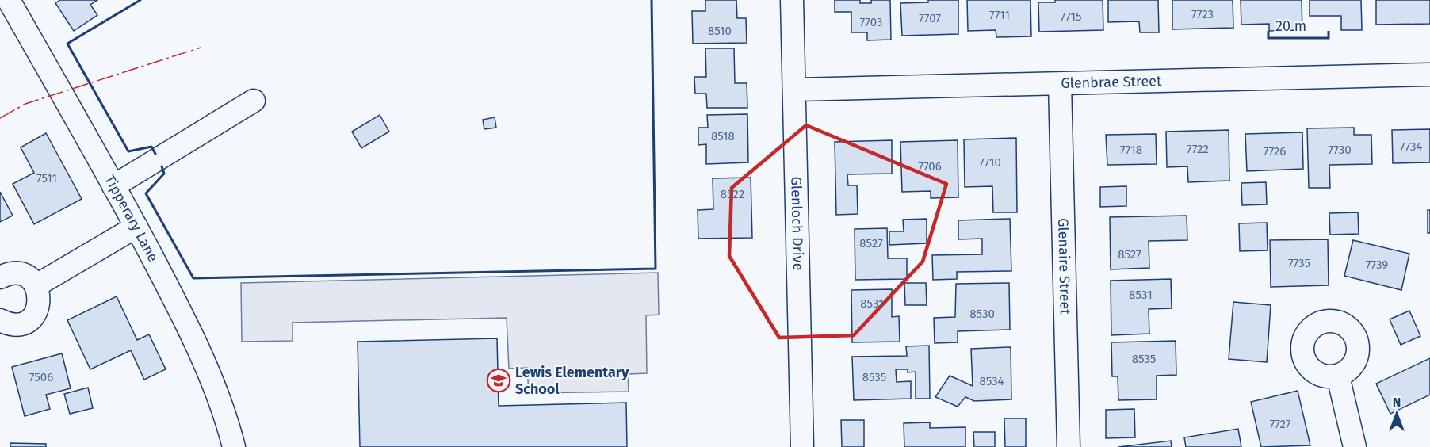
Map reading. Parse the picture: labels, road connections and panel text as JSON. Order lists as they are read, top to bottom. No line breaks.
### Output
{"streets":{"street":["Glenbrae Street","Tipperary Lane","Glenloch Drive","Glenaire Street"]},"crossings":[["Glenbrae Street","Glenloch Drive"],["Glenbrae Street","Glenaire Street"]],"places":{"school or university":["Lewis Elementary School"]},"house_numbers":["7723","7711","7715","7707","7703","8510","8518","7734","7722","7718","7730","7726","7710","7706","7511","8522","8527","8527","7735","7739","8531","8531","8530","8535","7506","8535","8534","7727"],"scale_bar":"20 m","north":"top"}
